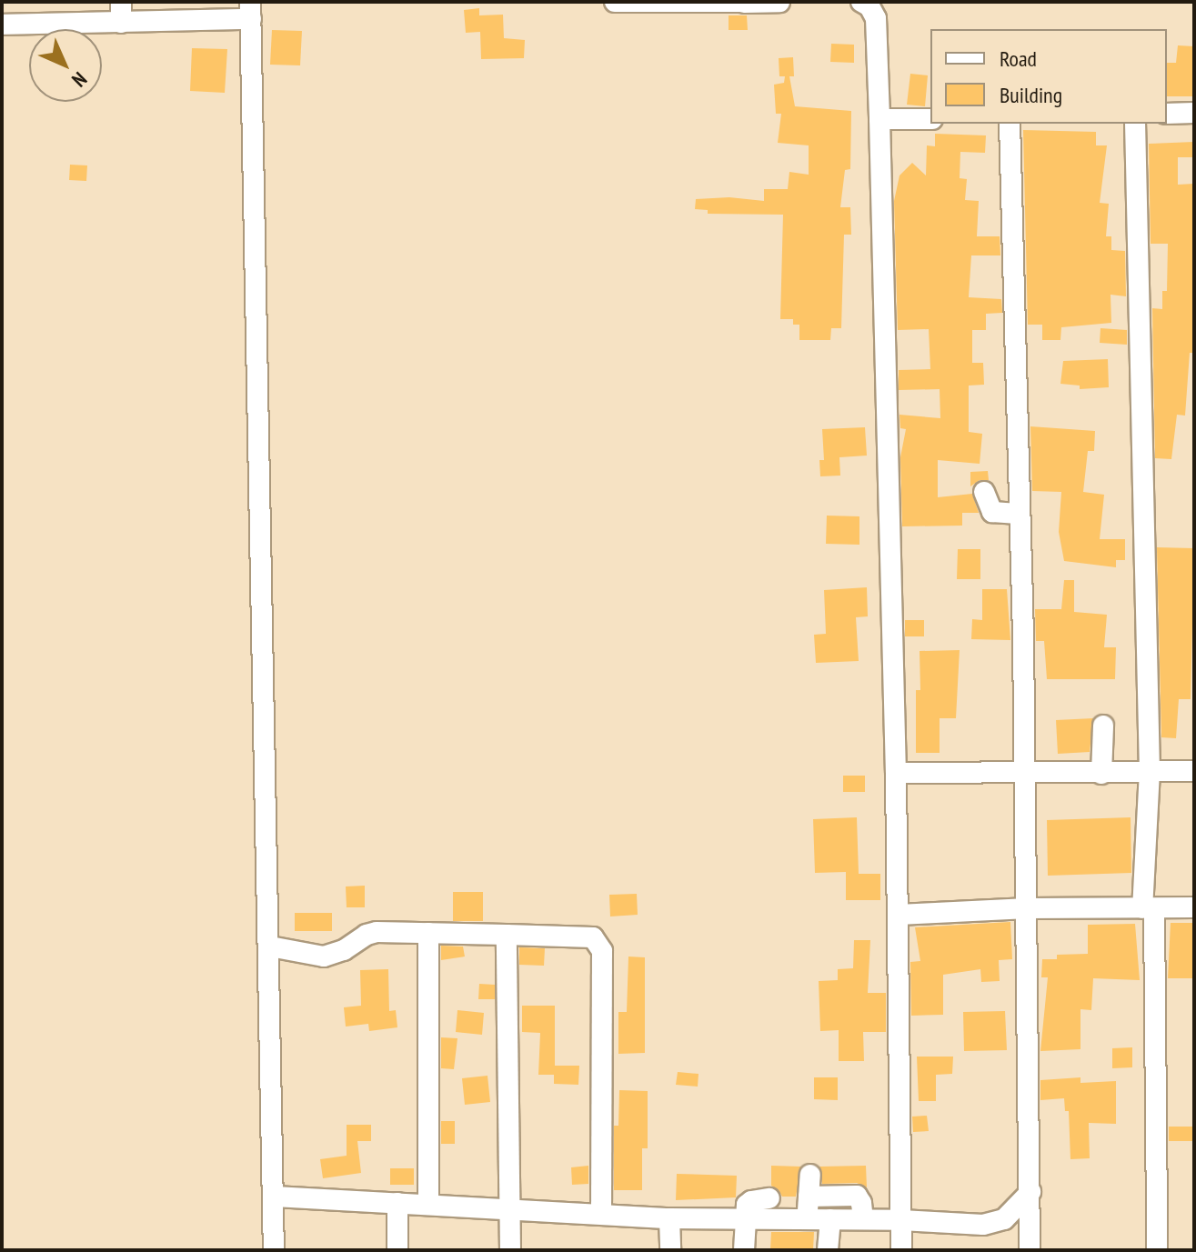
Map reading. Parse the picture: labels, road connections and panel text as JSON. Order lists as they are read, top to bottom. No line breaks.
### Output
{"legend":["Road","Building"],"north":"bottom right"}
